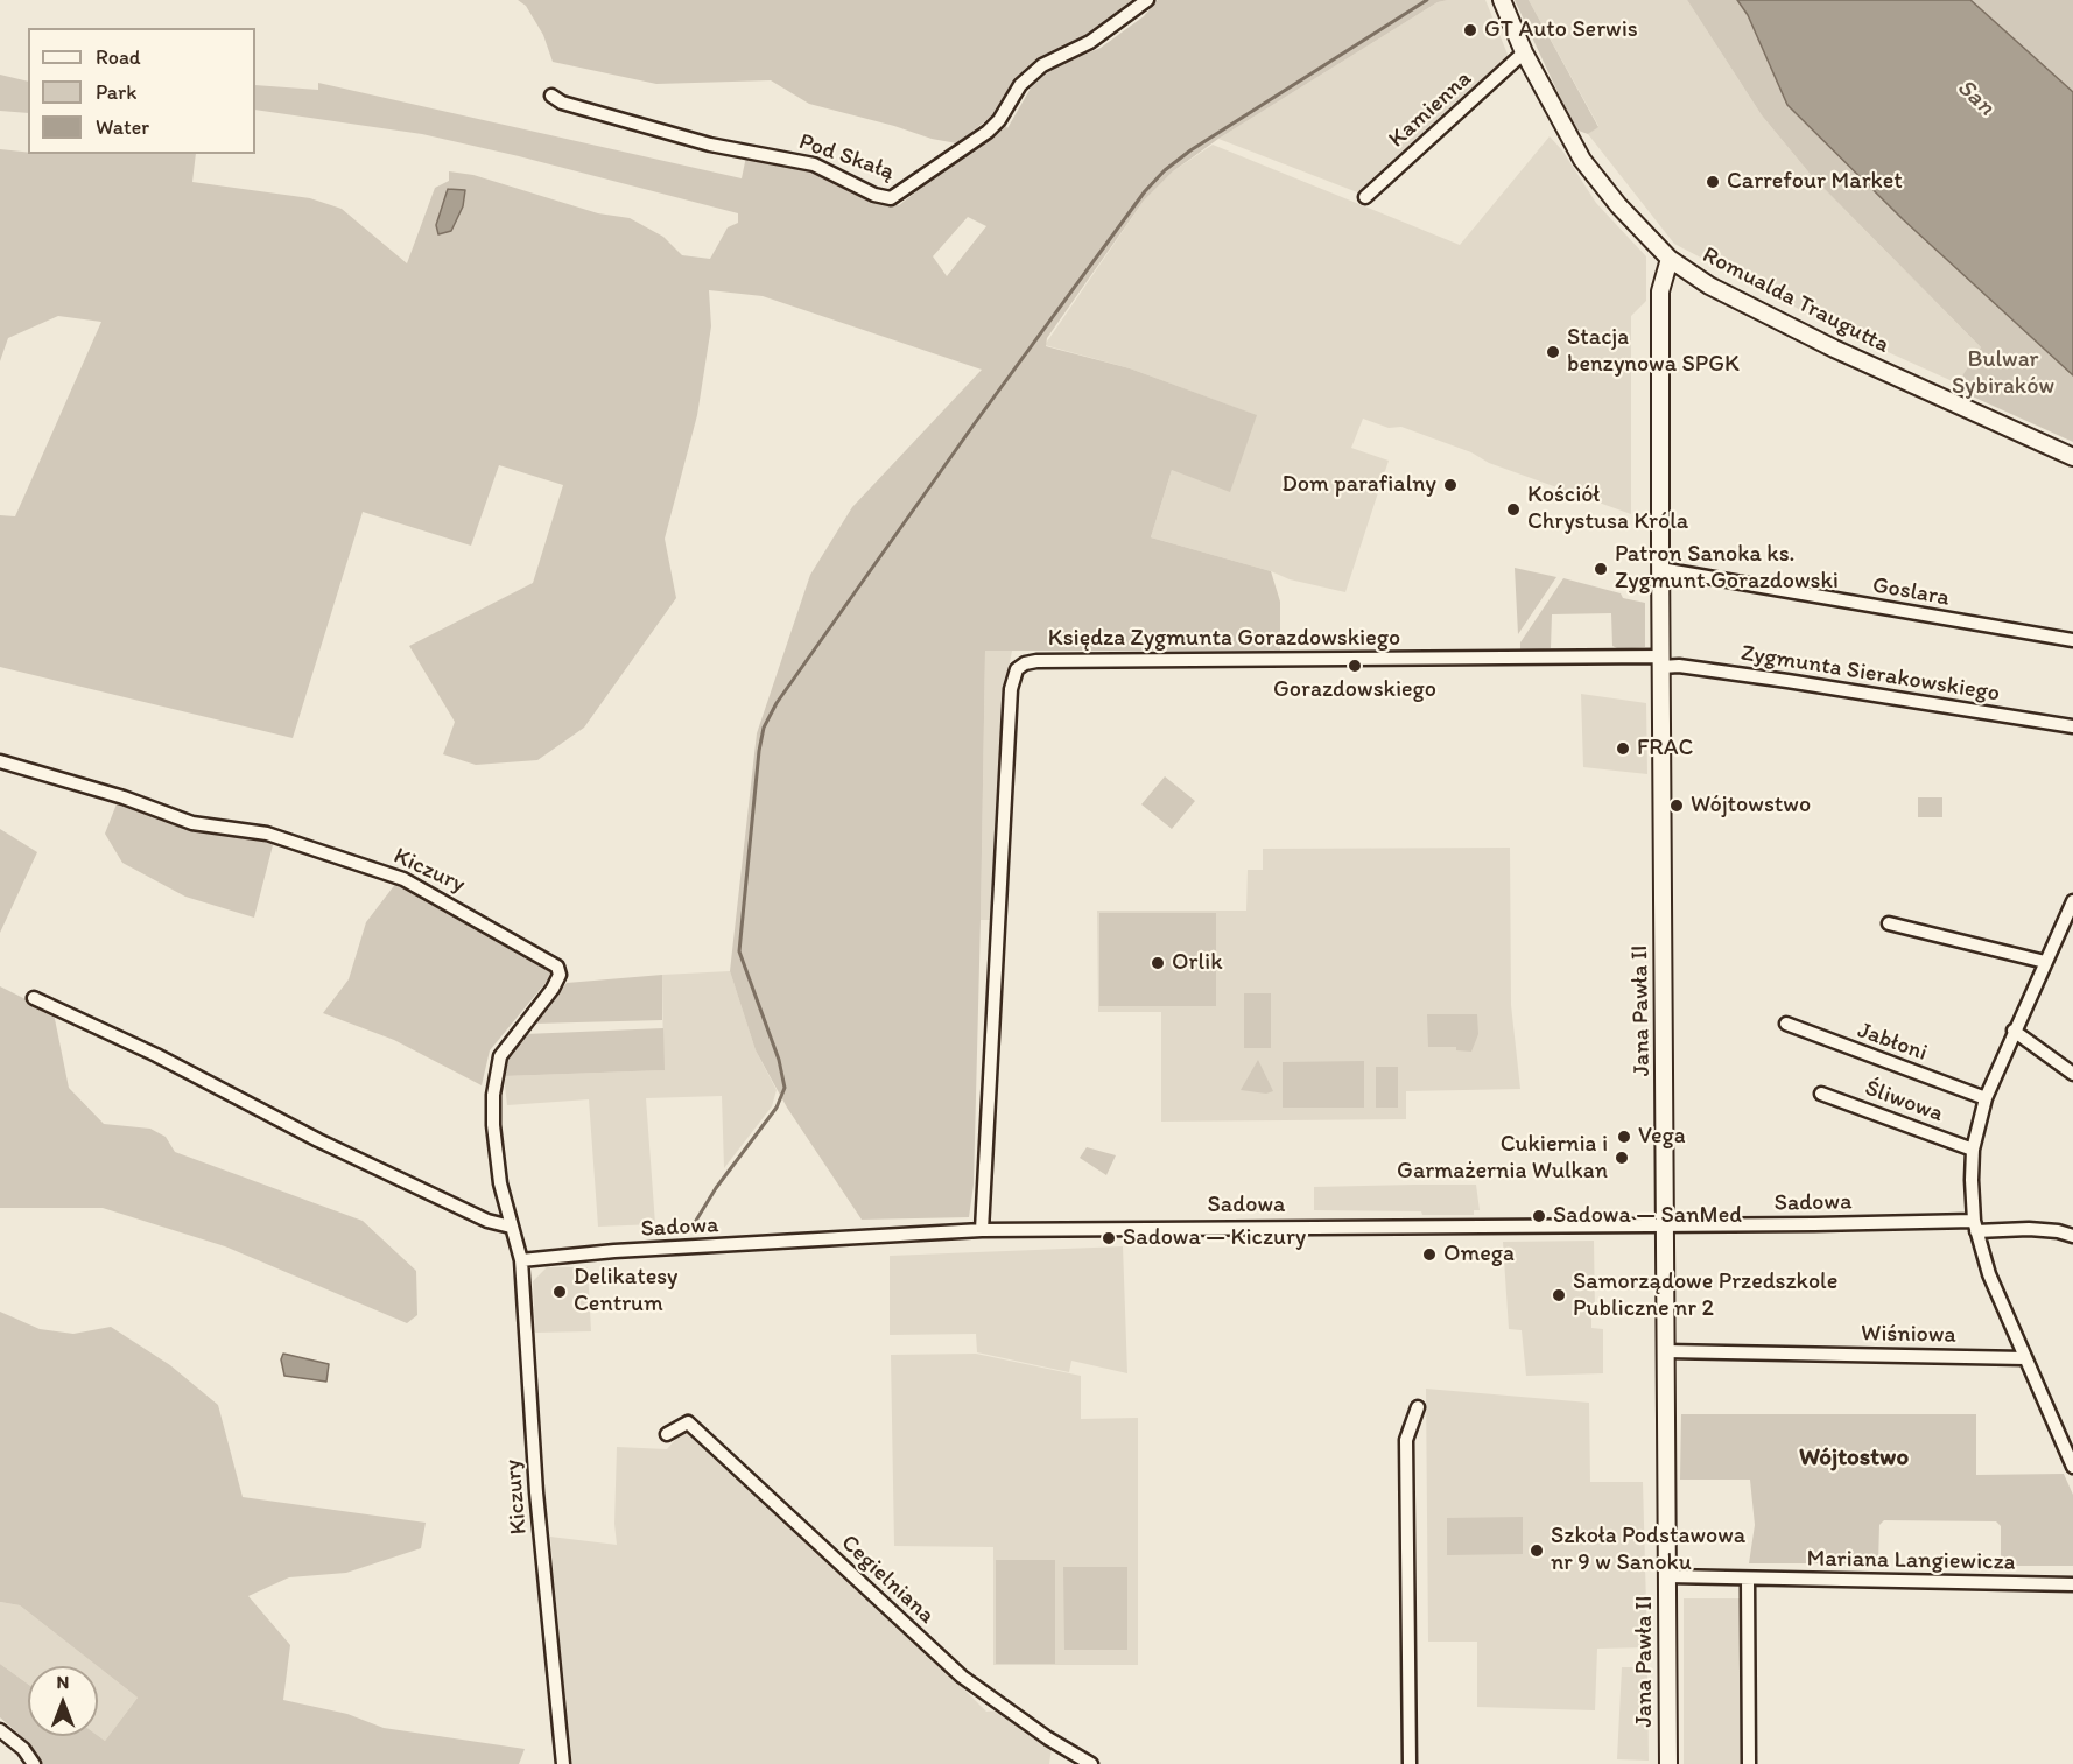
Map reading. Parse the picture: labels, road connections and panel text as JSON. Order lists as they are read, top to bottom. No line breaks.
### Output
{"streets":{"street":["Kamienna","Pod Skałą","Romualda Traugutta","Goslara","Księdza Zygmunta Gorazdowskiego","Zygmunta Sierakowskiego","Kiczury","Jana Pawła II","Jabłoni","Śliwowa","Sadowa","Wiśniowa","Mariana Langiewicza","Cegielniana"]},"crossings":[["Kamienna","Romualda Traugutta"],["Romualda Traugutta","Jana Pawła II"],["Goslara","Jana Pawła II"],["Księdza Zygmunta Gorazdowskiego","Zygmunta Sierakowskiego"],["Księdza Zygmunta Gorazdowskiego","Jana Pawła II"],["Księdza Zygmunta Gorazdowskiego","Sadowa"],["Zygmunta Sierakowskiego","Jana Pawła II"],["Kiczury","Sadowa"],["Jana Pawła II","Sadowa"],["Jana Pawła II","Wiśniowa"],["Jana Pawła II","Mariana Langiewicza"]],"districts":["Wójtostwo"],"water":["San"],"parks":["Bulwar Sybiraków"],"places":["GT Auto Serwis","Carrefour Market","Stacja benzynowa SPGK","Dom parafialny","Kościół Chrystusa Króla","Patron Sanoka ks. Zygmunt Gorazdowski","Gorazdowskiego","FRAC","Wójtowstwo","Orlik","Vega","Cukiernia i Garmażernia Wulkan","Sadowa — SanMed","Sadowa — Kiczury","Omega","Delikatesy Centrum","Samorządowe Przedszkole Publiczne nr 2","Szkoła Podstawowa nr 9 w Sanoku"],"legend":["Road","Park","Water"],"north":"top"}
